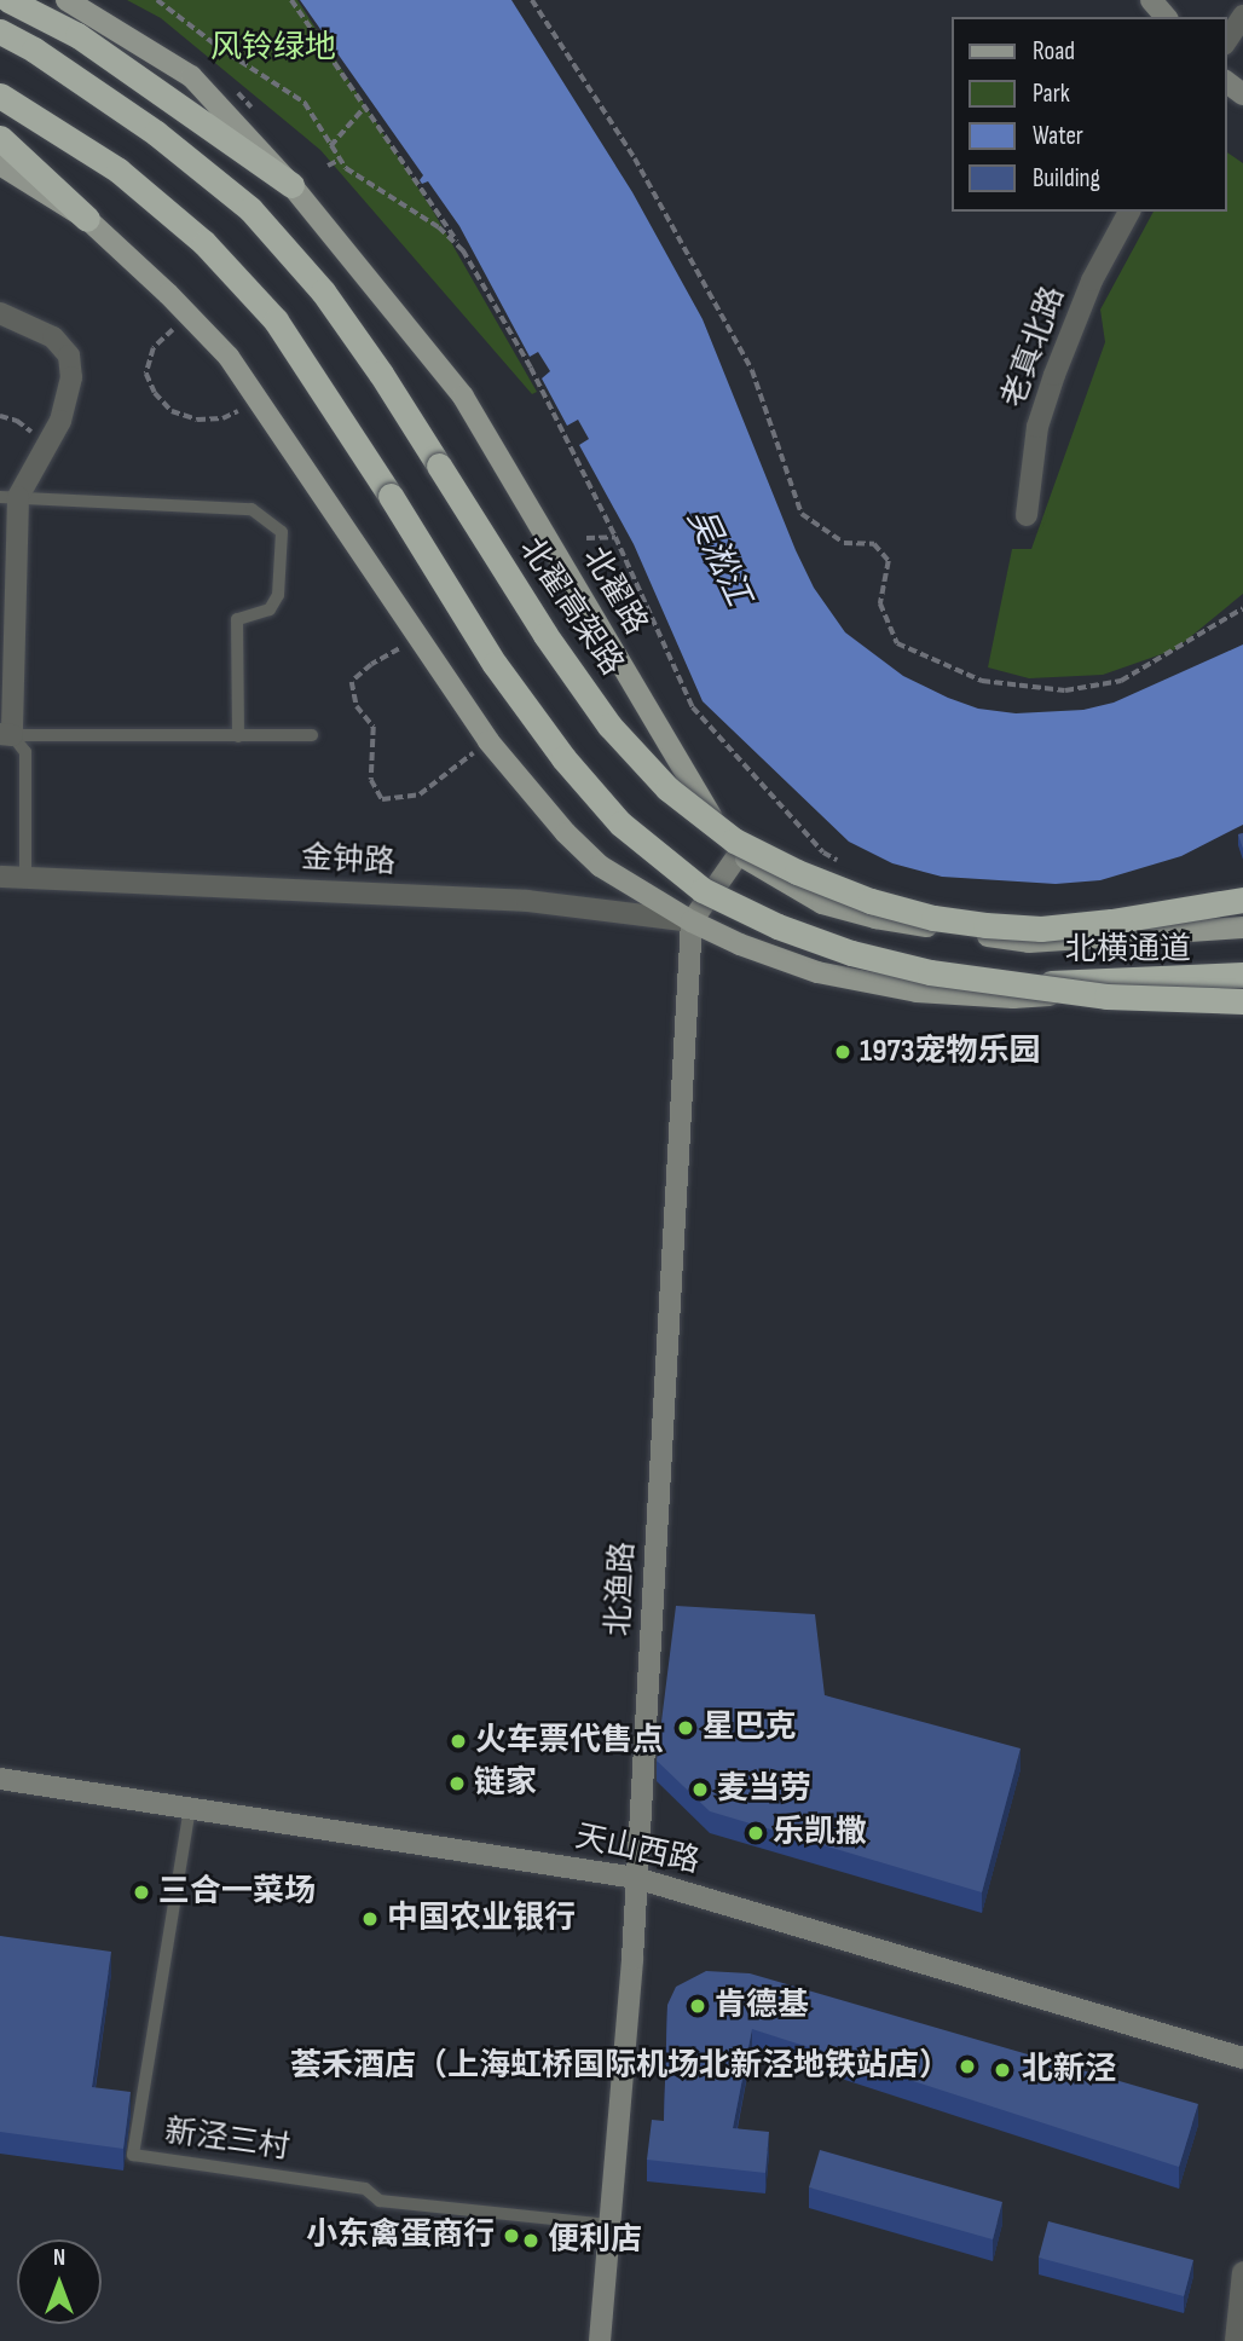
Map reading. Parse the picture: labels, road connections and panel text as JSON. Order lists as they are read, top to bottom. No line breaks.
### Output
{"streets":{"highway":["北翟高架路","北横通道"],"main road":["北翟路"],"street":["老真北路","金钟路","北渔路","天山西路"],"lane":["新泾三村"]},"crossings":[["金钟路","北渔路"],["北渔路","天山西路"],["北渔路","新泾三村"],["天山西路","新泾三村"]],"water":["吴淞江"],"parks":["风铃绿地"],"places":["1973宠物乐园","星巴克","火车票代售点","链家","麦当劳","乐凯撒","三合一菜场","中国农业银行","肯德基","荟禾酒店（上海虹桥国际机场北新泾地铁站店）","北新泾","小东禽蛋商行","便利店"],"legend":["Road","Park","Water","Building"],"north":"top"}
